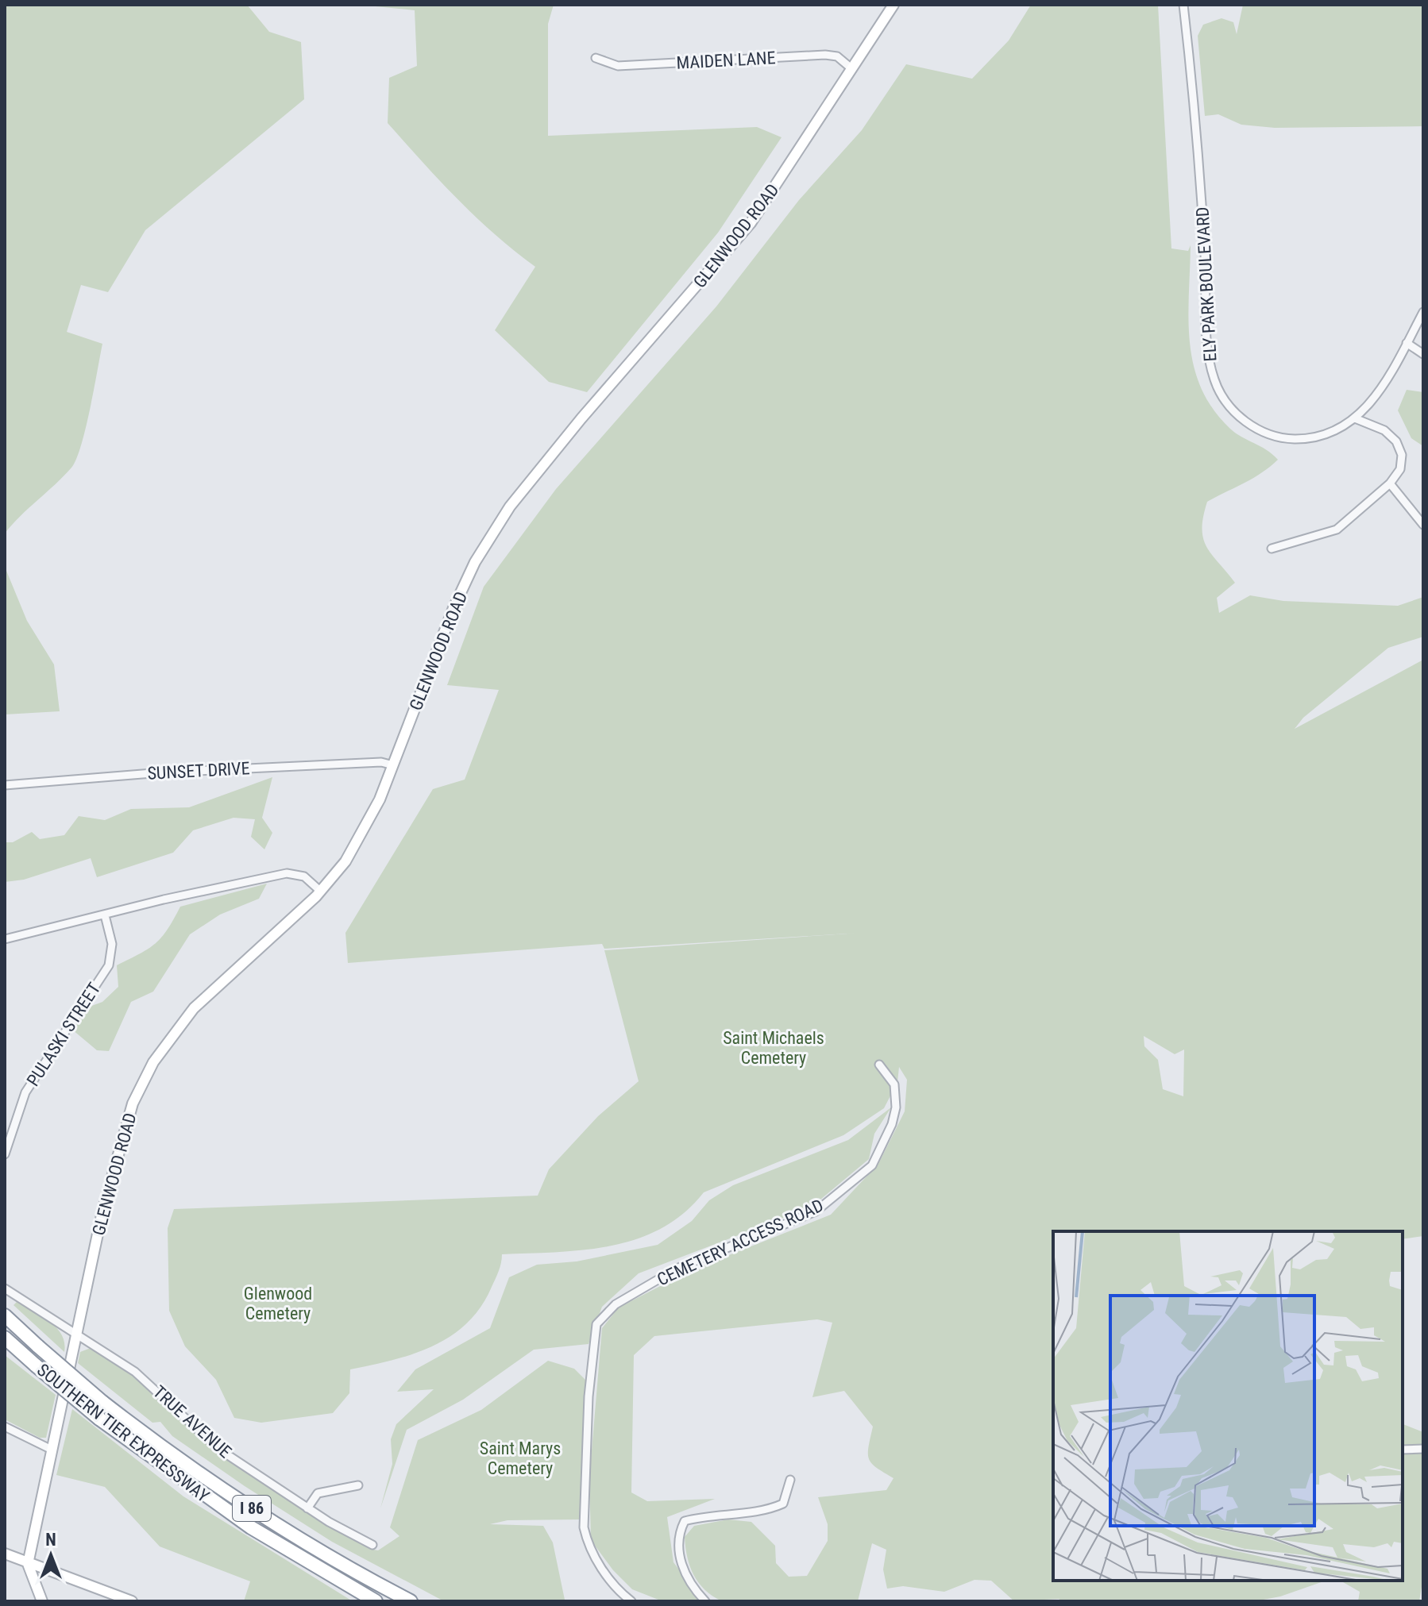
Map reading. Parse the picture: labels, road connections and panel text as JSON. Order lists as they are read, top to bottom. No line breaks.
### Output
{"streets":{"highway":["SOUTHERN TIER EXPRESSWAY","I 86"],"street":["MAIDEN LANE","GLENWOOD ROAD","ELY PARK BOULEVARD","SUNSET DRIVE","PULASKI STREET","CEMETERY ACCESS ROAD","TRUE AVENUE"]},"crossings":[["MAIDEN LANE","GLENWOOD ROAD"],["GLENWOOD ROAD","SUNSET DRIVE"],["GLENWOOD ROAD","TRUE AVENUE"]],"parks":["Saint Michaels Cemetery","Glenwood Cemetery","Saint Marys Cemetery"],"north":"top"}
